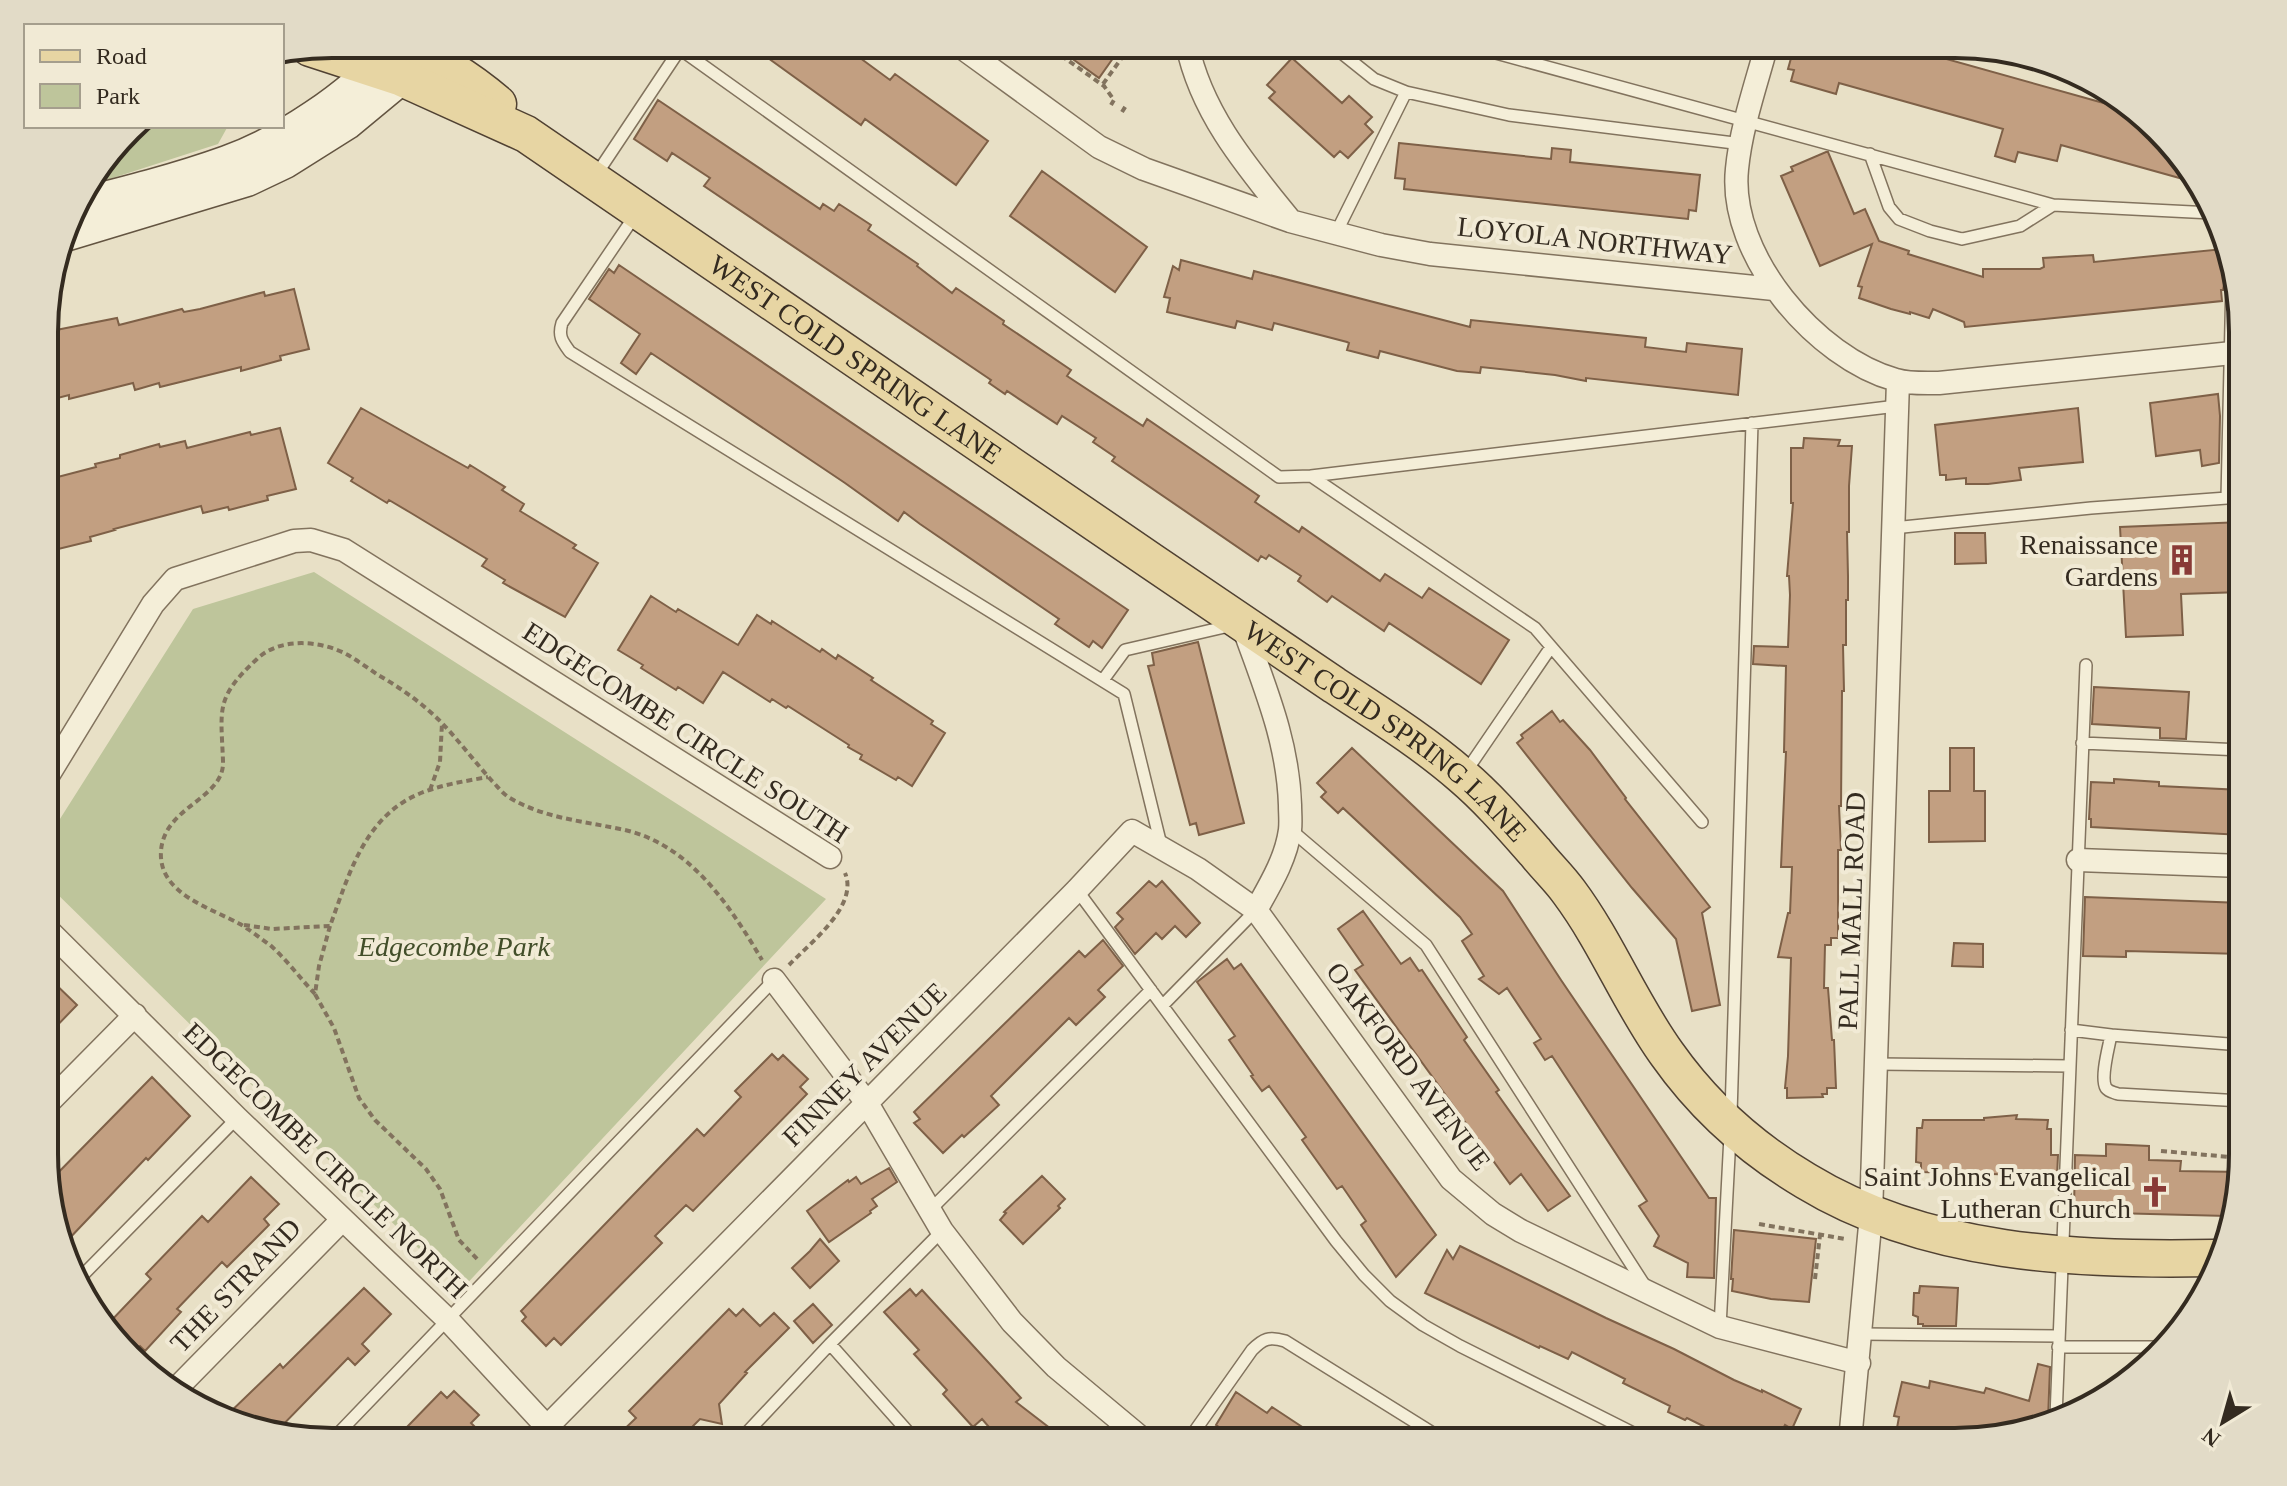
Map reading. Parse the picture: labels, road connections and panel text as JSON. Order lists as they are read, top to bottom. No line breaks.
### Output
{"streets":{"main road":["WEST COLD SPRING LANE"],"street":["LOYOLA NORTHWAY","EDGECOMBE CIRCLE SOUTH","PALL MALL ROAD","FINNEY AVENUE","OAKFORD AVENUE","EDGECOMBE CIRCLE NORTH","THE STRAND"]},"crossings":[["WEST COLD SPRING LANE","PALL MALL ROAD"],["PALL MALL ROAD","OAKFORD AVENUE"],["FINNEY AVENUE","OAKFORD AVENUE"],["EDGECOMBE CIRCLE NORTH","THE STRAND"]],"parks":["Edgecombe Park"],"places":{"building":["Renaissance Gardens"],"church":["Saint Johns Evangelical Lutheran Church"]},"legend":["Road","Park"],"north":"bottom left"}
